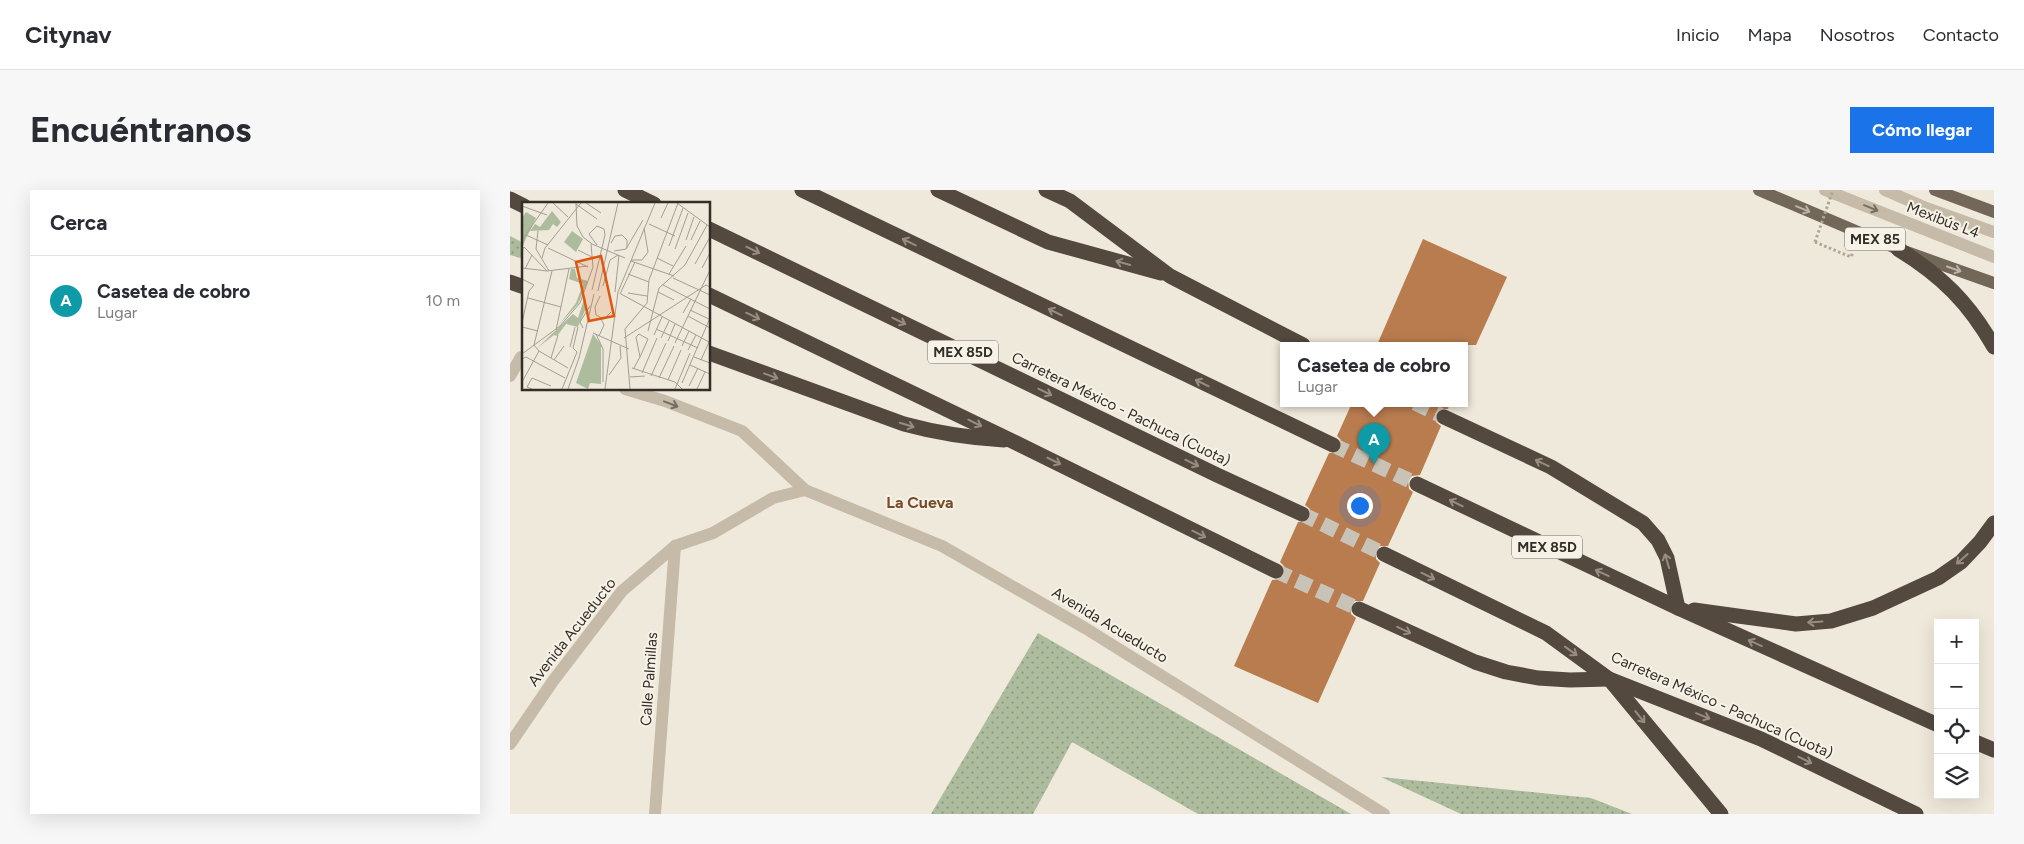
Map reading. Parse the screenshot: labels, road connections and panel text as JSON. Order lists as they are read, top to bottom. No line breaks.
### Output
{"streets":{"highway":["MEX 85D","Carretera México - Pachuca (Cuota)"],"main road":["MEX 85"],"street":["Mexibús L4","Avenida Acueducto","Calle Palmillas"]},"crossings":[["Avenida Acueducto","Calle Palmillas"]],"districts":["La Cueva"],"page":{"header":"Citynav","nav":["Inicio","Mapa","Nosotros","Contacto"],"buttons":"Cómo llegar","title":"Encuéntranos","heading":"Cerca","list":[{"mark":"A","name":"Casetea de cobro","note":"Lugar","value":"10 m"}],"popup":["Casetea de cobro","Lugar"],"pins":"A","map_buttons":["+","−"]}}
